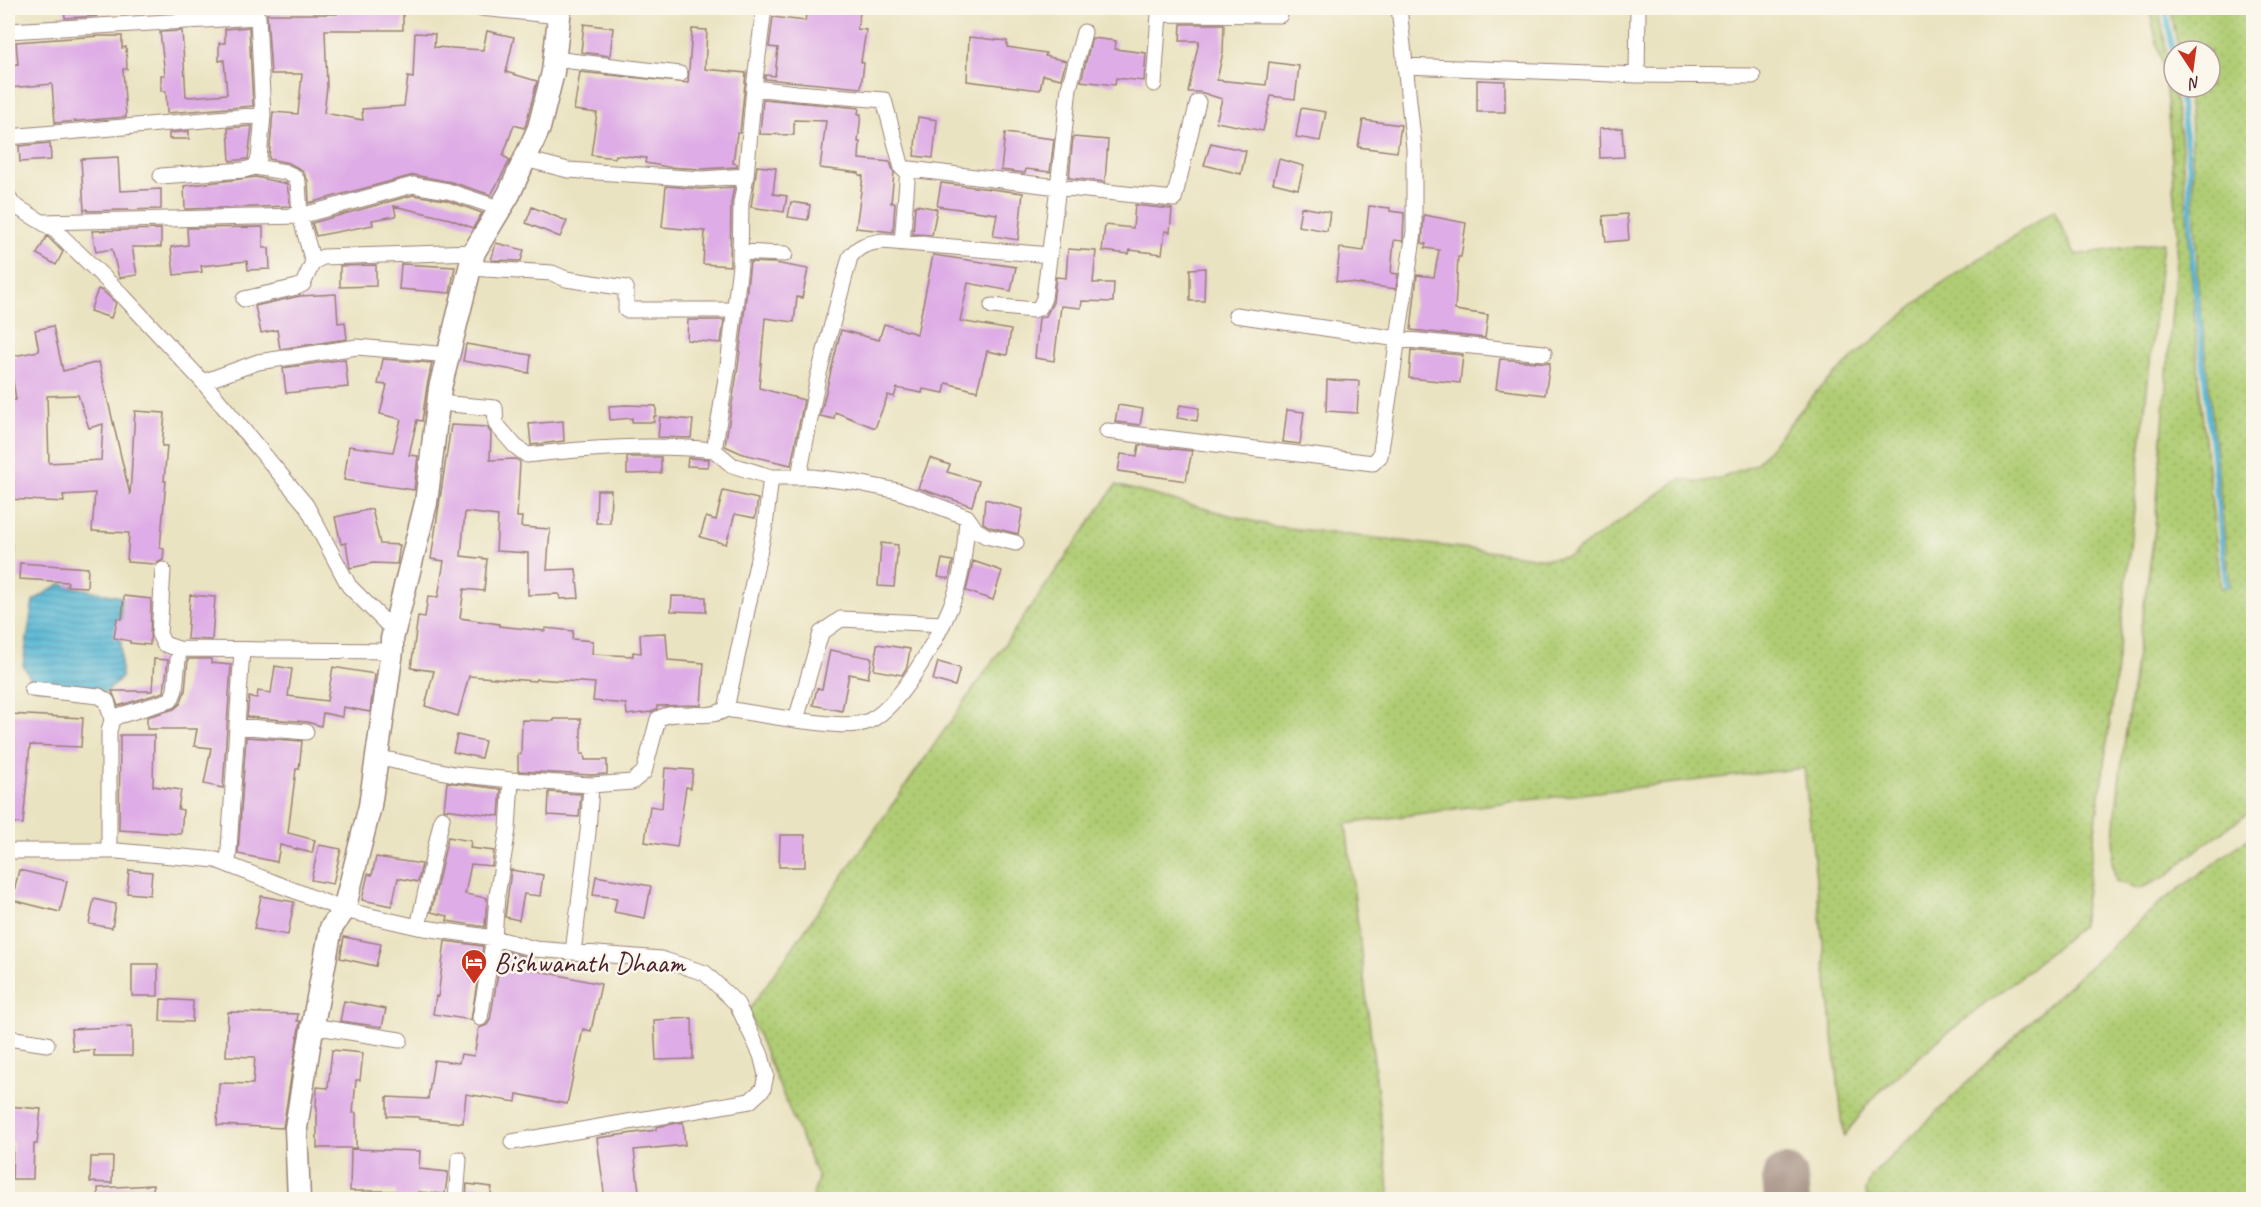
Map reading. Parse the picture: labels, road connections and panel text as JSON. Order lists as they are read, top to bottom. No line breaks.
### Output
{"places":{"hotel":["Bishwanath Dhaam"]},"north":"bottom"}
